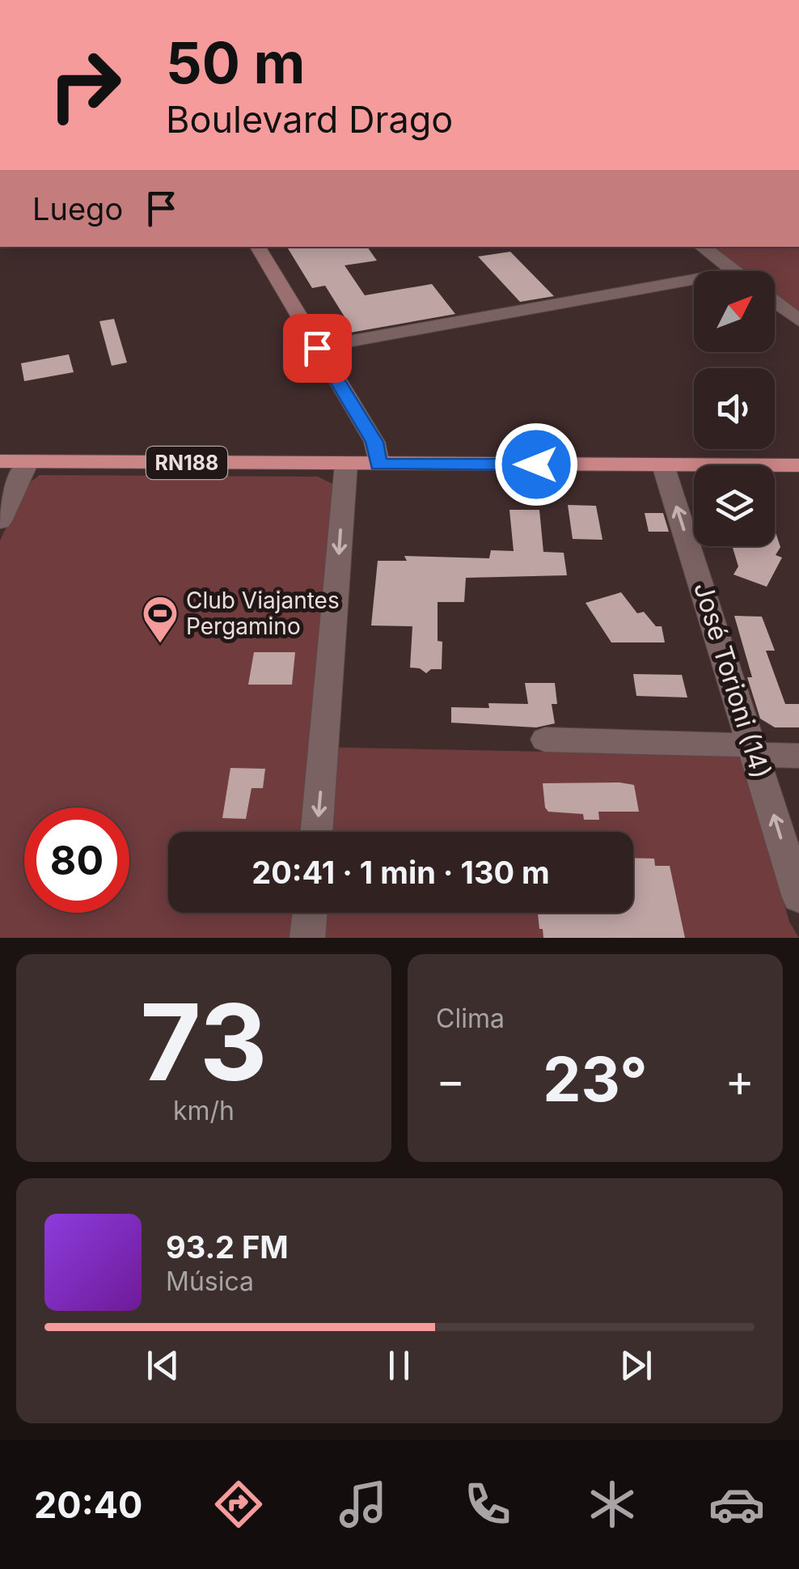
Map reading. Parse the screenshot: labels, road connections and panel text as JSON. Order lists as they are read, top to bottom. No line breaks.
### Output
{"streets":{"highway":["RN188"],"street":["José Torioni (14)"]},"crossings":[["RN188","José Torioni (14)"]],"one_way":["José Torioni (14)"],"places":{"sports":["Club Viajantes Pergamino"]},"north":"top right","page":{"turn":["50 m","Boulevard Drago"],"then":"Luego","limit":"80","trip":"20:41 · 1 min · 130 m","tile":[["73","km/h"],"Clima"],"heat":["−","23°","+"],"song":["93.2 FM","Música"],"tabs":"20:40"}}
